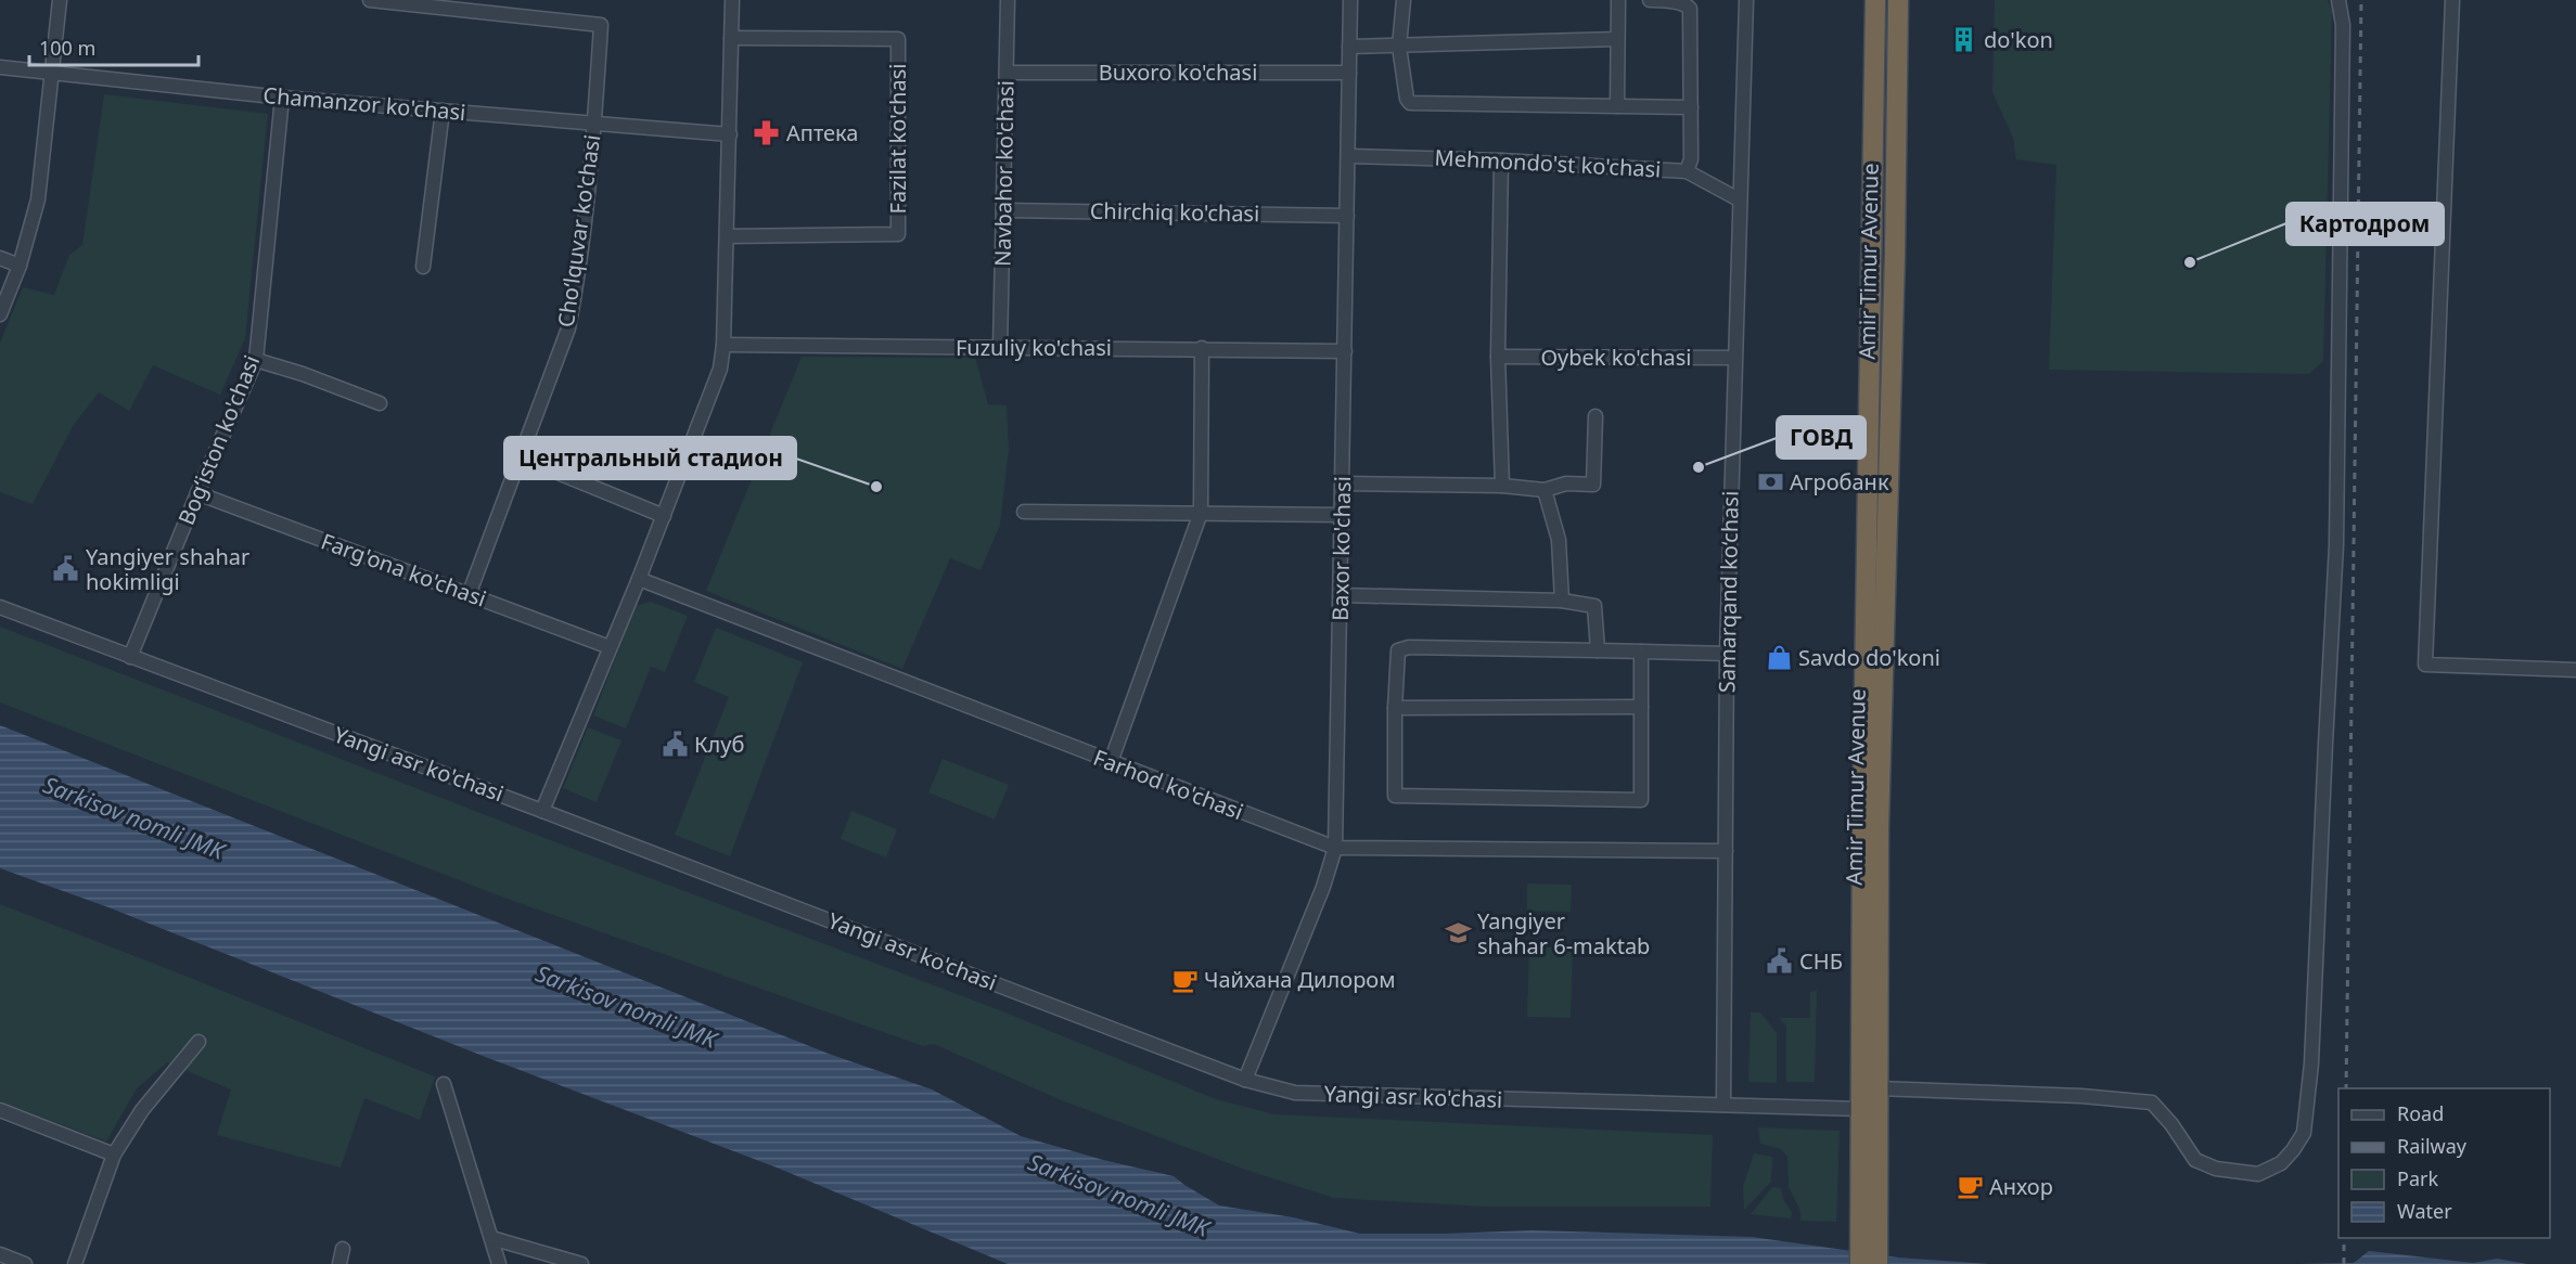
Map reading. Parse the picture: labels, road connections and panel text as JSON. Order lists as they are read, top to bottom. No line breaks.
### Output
{"streets":{"highway":["Amir Timur Avenue"],"street":["Buxoro ko'chasi","Chamanzor ko'chasi","Fazilat ko'chasi","Mehmondo'st ko'chasi","Navbahor ko'chasi","Chirchiq ko'chasi","Cho‘lquvar ko'chasi","Fuzuliy ko'chasi","Oybek ko'chasi","Bog‘iston ko'chasi","Baxor ko'chasi","Farg'ona ko'chasi","Samarqand ko‘chasi","Yangi asr ko'chasi","Farhod ko'chasi"]},"crossings":[["Buxoro ko'chasi","Navbahor ko'chasi"],["Buxoro ko'chasi","Baxor ko'chasi"],["Chamanzor ko'chasi","Cho‘lquvar ko'chasi"],["Chamanzor ko'chasi","Bog‘iston ko'chasi"],["Mehmondo'st ko'chasi","Baxor ko'chasi"],["Mehmondo'st ko'chasi","Samarqand ko‘chasi"],["Navbahor ko'chasi","Chirchiq ko'chasi"],["Navbahor ko'chasi","Fuzuliy ko'chasi"],["Chirchiq ko'chasi","Baxor ko'chasi"],["Cho‘lquvar ko'chasi","Farg'ona ko'chasi"],["Amir Timur Avenue","Yangi asr ko'chasi"],["Fuzuliy ko'chasi","Baxor ko'chasi"],["Oybek ko'chasi","Samarqand ko‘chasi"],["Bog‘iston ko'chasi","Farg'ona ko'chasi"],["Bog‘iston ko'chasi","Yangi asr ko'chasi"],["Baxor ko'chasi","Yangi asr ko'chasi"],["Baxor ko'chasi","Farhod ko'chasi"],["Samarqand ko‘chasi","Yangi asr ko'chasi"],["Samarqand ko‘chasi","Farhod ko'chasi"]],"water":["Sarkisov nomli JMK"],"places":{"building":["do'kon"],"pharmacy":["Аптека"],"other":["Картодром","ГОВД","Центральный стадион"],"bank":["Агробанк"],"public building":["Yangiyer shahar hokimligi","Клуб","СНБ"],"shop":["Savdo do'koni"],"school or university":["Yangiyer shahar 6-maktab"],"cafe":["Чайхана Дилором","Анхор"]},"legend":["Road","Railway","Park","Water"],"scale_bar":"100 m"}
